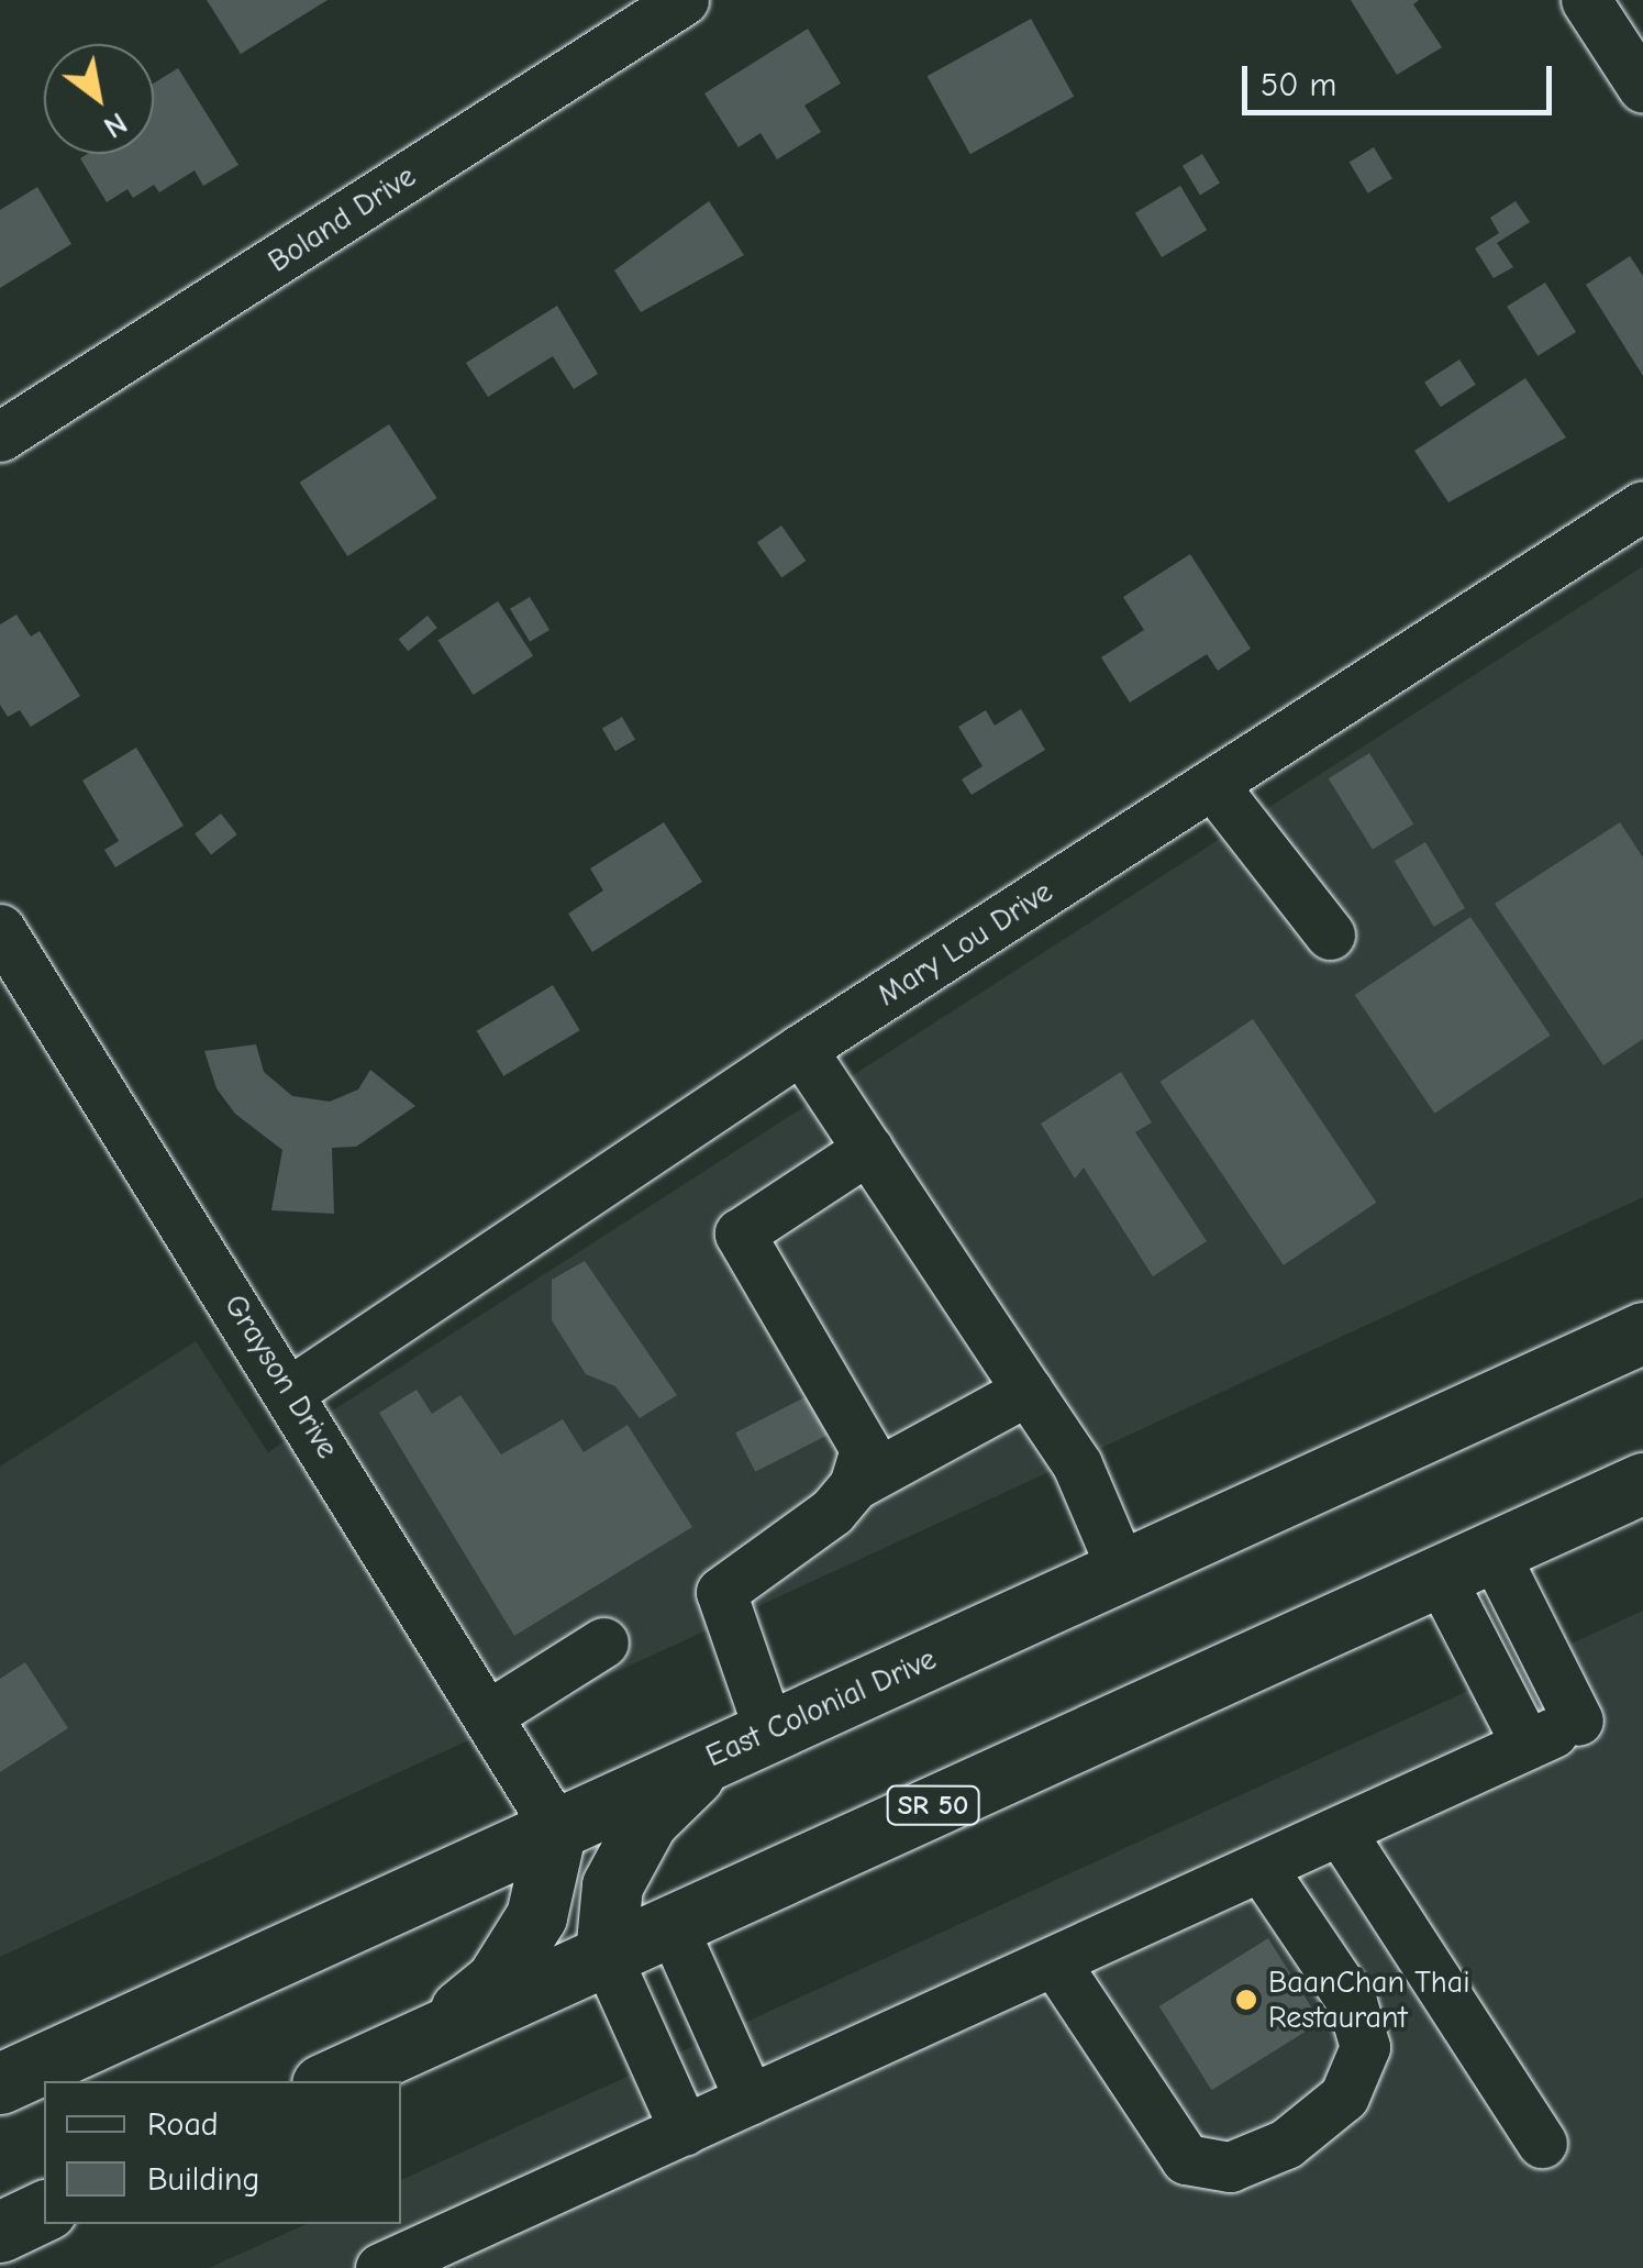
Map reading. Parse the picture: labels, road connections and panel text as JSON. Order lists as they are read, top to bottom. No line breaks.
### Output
{"streets":{"highway":["East Colonial Drive","SR 50"],"street":["Boland Drive","Mary Lou Drive","Grayson Drive"]},"crossings":[["Mary Lou Drive","Grayson Drive"],["Grayson Drive","East Colonial Drive"]],"places":["BaanChan Thai Restaurant"],"legend":["Road","Building"],"scale_bar":"50 m","north":"bottom right"}
